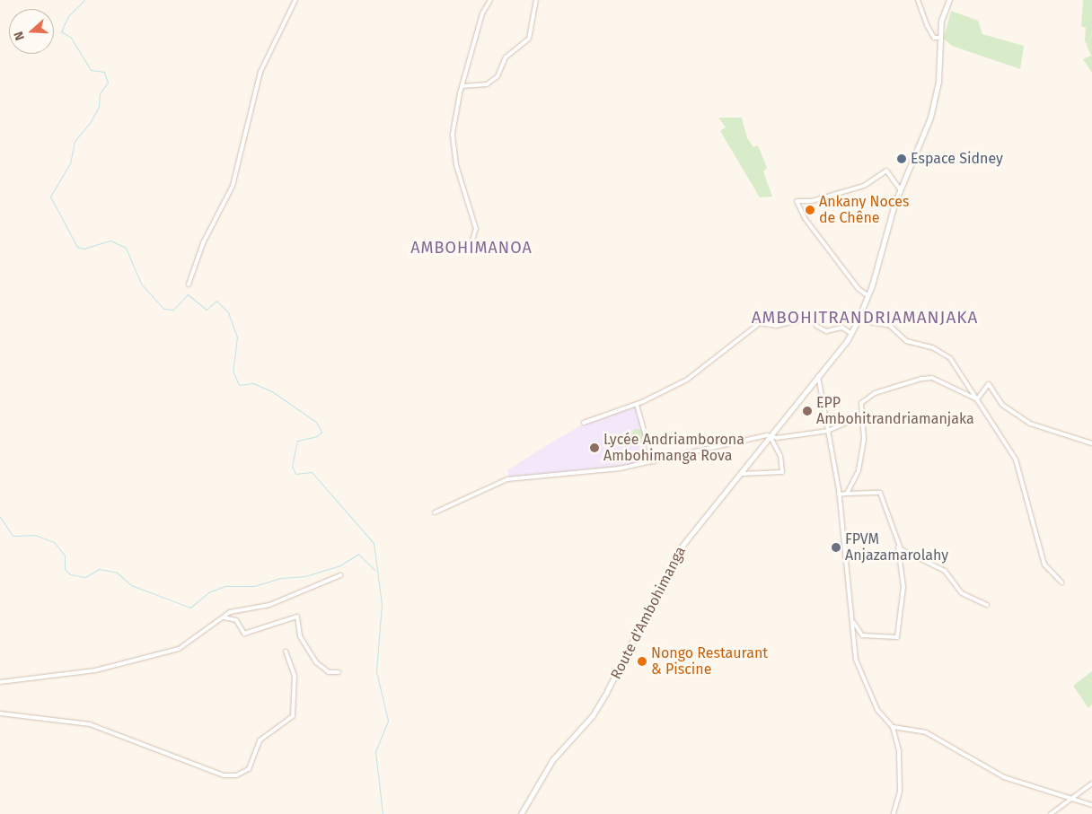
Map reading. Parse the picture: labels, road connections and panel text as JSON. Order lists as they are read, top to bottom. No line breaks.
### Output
{"streets":{"street":["Route d'Ambohimanga"]},"districts":["AMBOHIMANOA","AMBOHITRANDRIAMANJAKA"],"places":["Espace Sidney","Ankany Noces de Chêne","EPP Ambohitrandriamanjaka","Lycée Andriamborona Ambohimanga Rova","FPVM Anjazamarolahy","Nongo Restaurant & Piscine"],"north":"left"}
